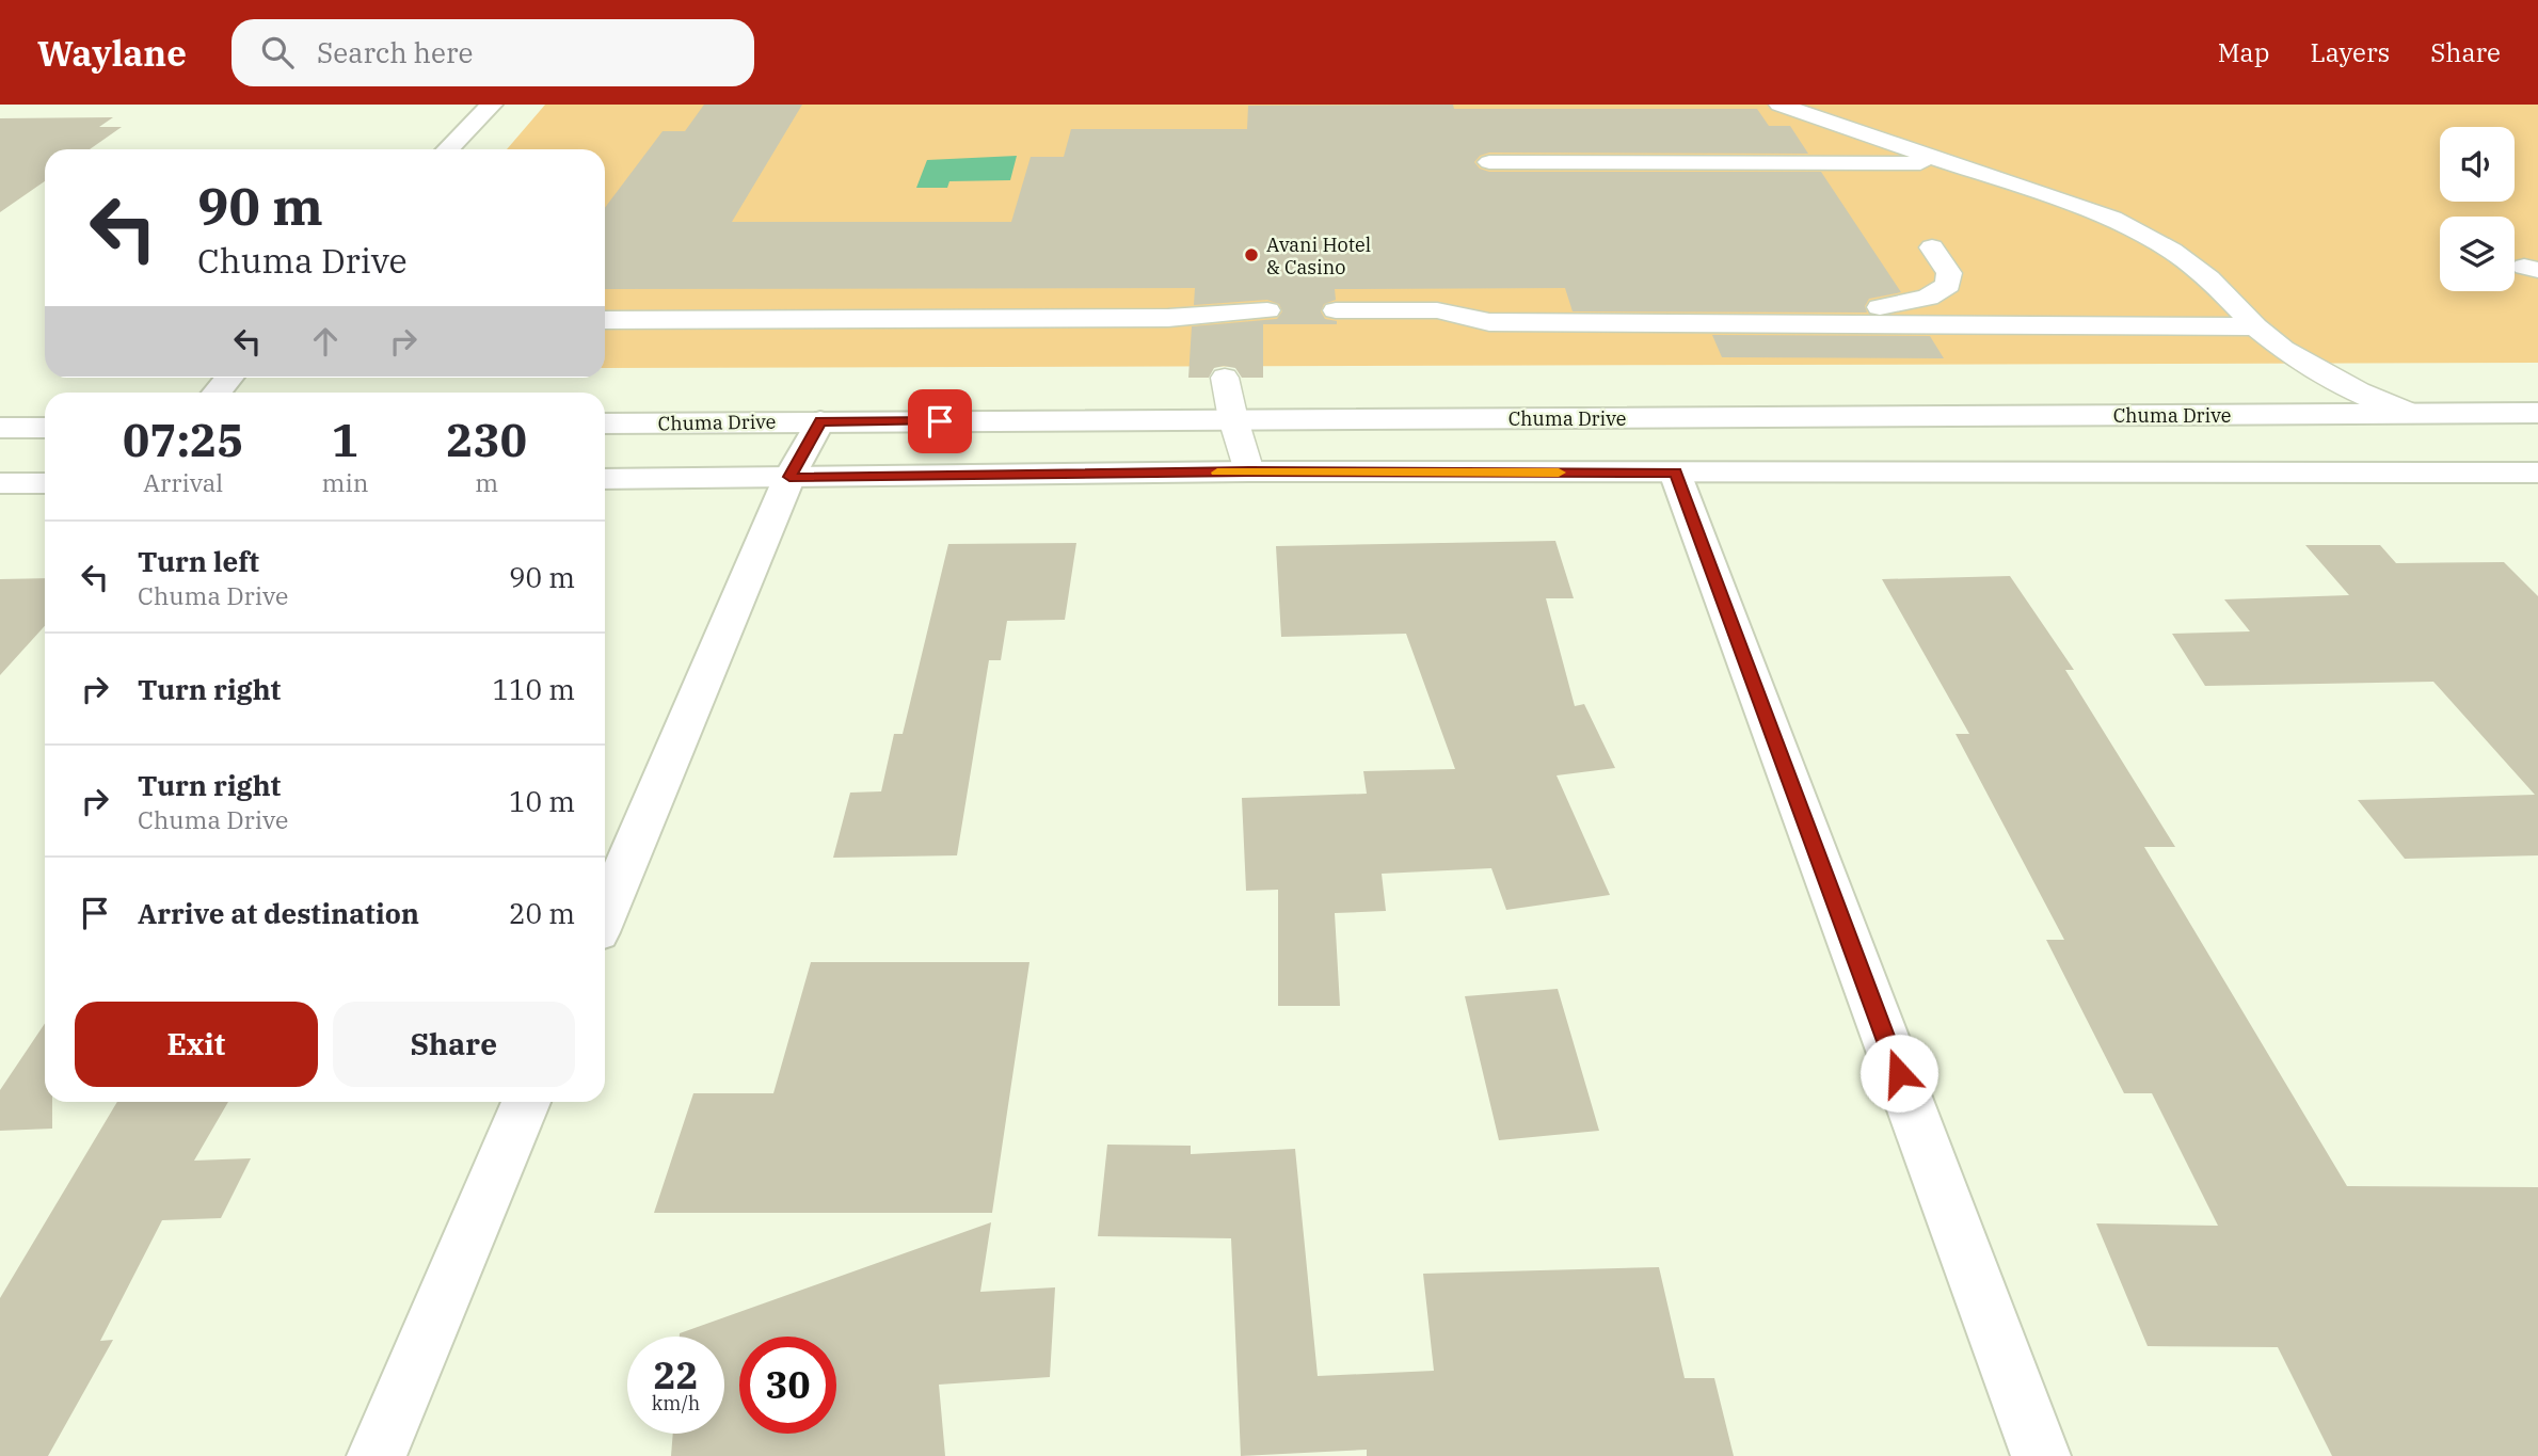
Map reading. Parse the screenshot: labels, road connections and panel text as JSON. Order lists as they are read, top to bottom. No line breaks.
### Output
{"streets":{"main road":["Chuma Drive"]},"places":["Avani Hotel & Casino"],"page":{"header":"Waylane","search":"Search here","nav":["Map","Layers","Share"],"turn":["90 m","Chuma Drive"],"eta":["07:25","Arrival","1","min","230","m"],"list":[{"name":"Turn left","note":"Chuma Drive","value":"90 m"},{"name":"Turn right","value":"110 m"},{"name":"Turn right","note":"Chuma Drive","value":"10 m"},{"name":"Arrive at destination","value":"20 m"}],"buttons":["Exit","Share"],"speed":"22 km/h","limit":"30"}}
